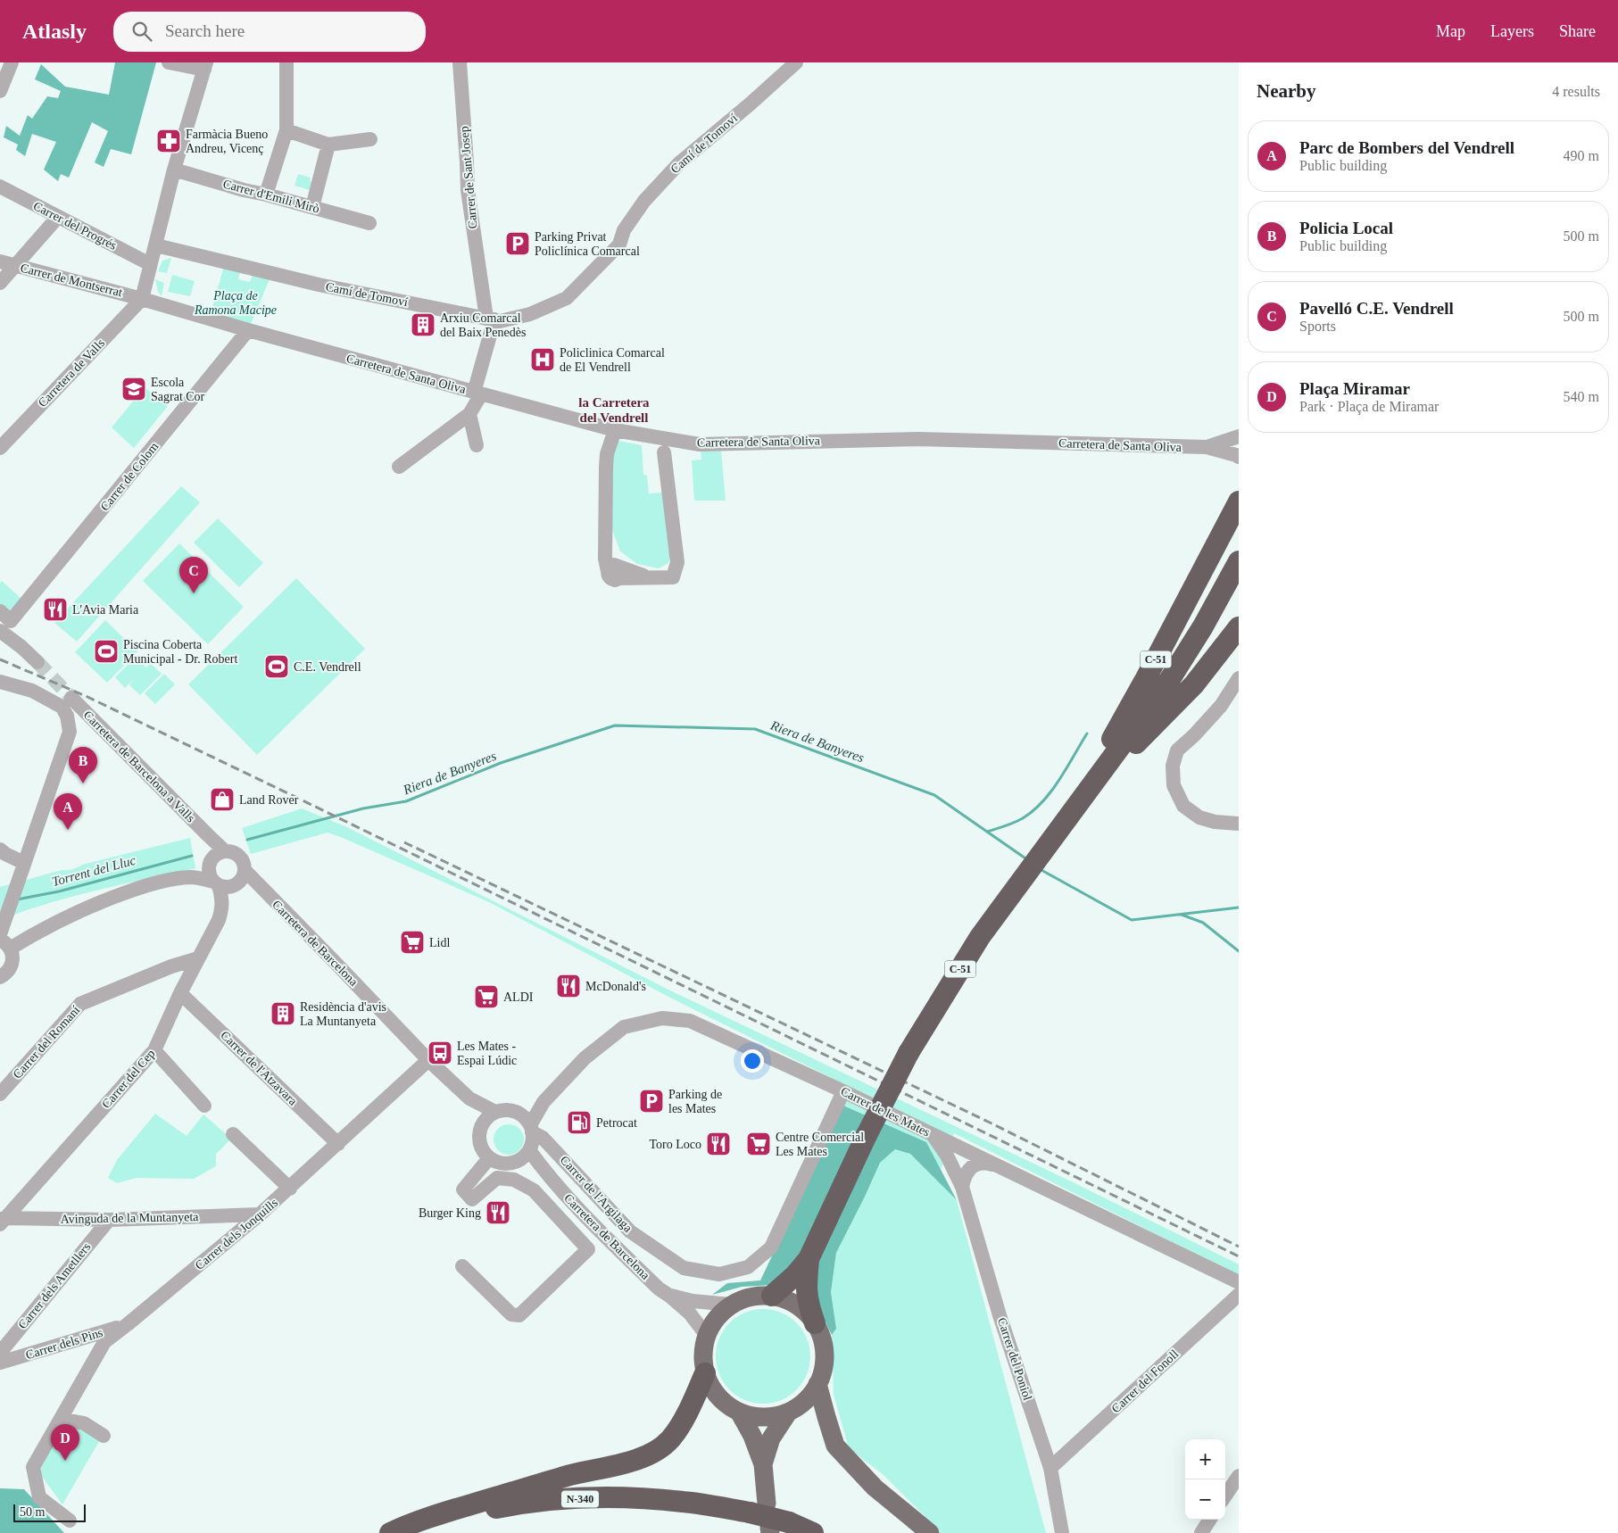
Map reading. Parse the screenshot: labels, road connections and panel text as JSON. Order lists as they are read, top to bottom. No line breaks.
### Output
{"streets":{"highway":["C-51","N-340"],"street":["Camí de Tomoví","Carrer de Sant Josep","Carrer d'Emili Mirò","Carrer del Progrés","Carrer de Montserrat","Carretera de Valls","Carretera de Santa Oliva","Carrer de Colom","Carretera de Barcelona a Valls","Carretera de Barcelona","Carrer del Romaní","Carrer de l'Atzavara","Carrer del Cep","Carrer de les Mates","Carrer de l'Argilaga","Avinguda de la Muntanyeta","Carrer dels Jonquills","Carrer dels Ametllers","Carrer dels Pins","Carrer del Poniol","Carrer del Fonoll"]},"crossings":[["Camí de Tomoví","Carrer de Sant Josep"],["Carrer de Sant Josep","Carretera de Santa Oliva"],["Carrer de Montserrat","Carretera de Valls"],["Carrer de Montserrat","Carretera de Santa Oliva"],["Carretera de Valls","Carretera de Santa Oliva"],["Carretera de Santa Oliva","Carrer de Colom"],["C-51","Carretera de Barcelona"],["Carretera de Barcelona a Valls","Carretera de Barcelona"],["Carretera de Barcelona a Valls","Carrer del Cep"],["Carretera de Barcelona","Carrer del Cep"],["Carretera de Barcelona","Carrer de les Mates"],["Carretera de Barcelona","Carrer de l'Argilaga"],["Carretera de Barcelona","Carrer dels Jonquills"],["Carrer del Romaní","Carrer del Cep"],["Carrer de l'Atzavara","Carrer del Cep"],["Carrer de l'Atzavara","Carrer dels Jonquills"],["Carrer del Cep","Avinguda de la Muntanyeta"],["Carrer de les Mates","Carrer de l'Argilaga"],["Carrer de les Mates","Carrer del Poniol"],["Avinguda de la Muntanyeta","Carrer dels Jonquills"],["Avinguda de la Muntanyeta","Carrer dels Ametllers"],["Carrer dels Jonquills","Carrer dels Pins"],["Carrer del Poniol","Carrer del Fonoll"]],"districts":["la Carretera del Vendrell"],"water":["Riera de Banyeres","Torrent del Lluc"],"parks":["Plaça de Ramona Macipe"],"places":{"pharmacy":["Farmàcia Bueno Andreu, Vicenç"],"parking":["Parking Privat Policlínica Comarcal","Parking de les Mates"],"building":["Arxiu Comarcal del Baix Penedès","Residència d'avis La Muntanyeta"],"hospital":["Policlinica Comarcal de El Vendrell"],"school or university":["Escola Sagrat Cor"],"restaurant":["L'Avia Maria","McDonald's","Toro Loco","Burger King"],"sports":["Piscina Coberta Municipal - Dr. Robert","C.E. Vendrell"],"shop":["Land Rover"],"supermarket":["Lidl","ALDI","Centre Comercial Les Mates"],"bus stop":["Les Mates - Espai Lúdic"],"fuel station":["Petrocat"]},"scale_bar":"50 m","page":{"header":"Atlasly","search":"Search here","nav":["Map","Layers","Share"],"heading":["Nearby","4 results"],"list":[{"mark":"A","name":"Parc de Bombers del Vendrell","note":"Public building","value":"490 m"},{"mark":"B","name":"Policia Local","note":"Public building","value":"500 m"},{"mark":"C","name":"Pavelló C.E. Vendrell","note":"Sports","value":"500 m"},{"mark":"D","name":"Plaça Miramar","note":"Park · Plaça de Miramar","value":"540 m"}],"pins":["C","B","A","D"],"map_buttons":["+","−"],"scale":"50 m"}}
